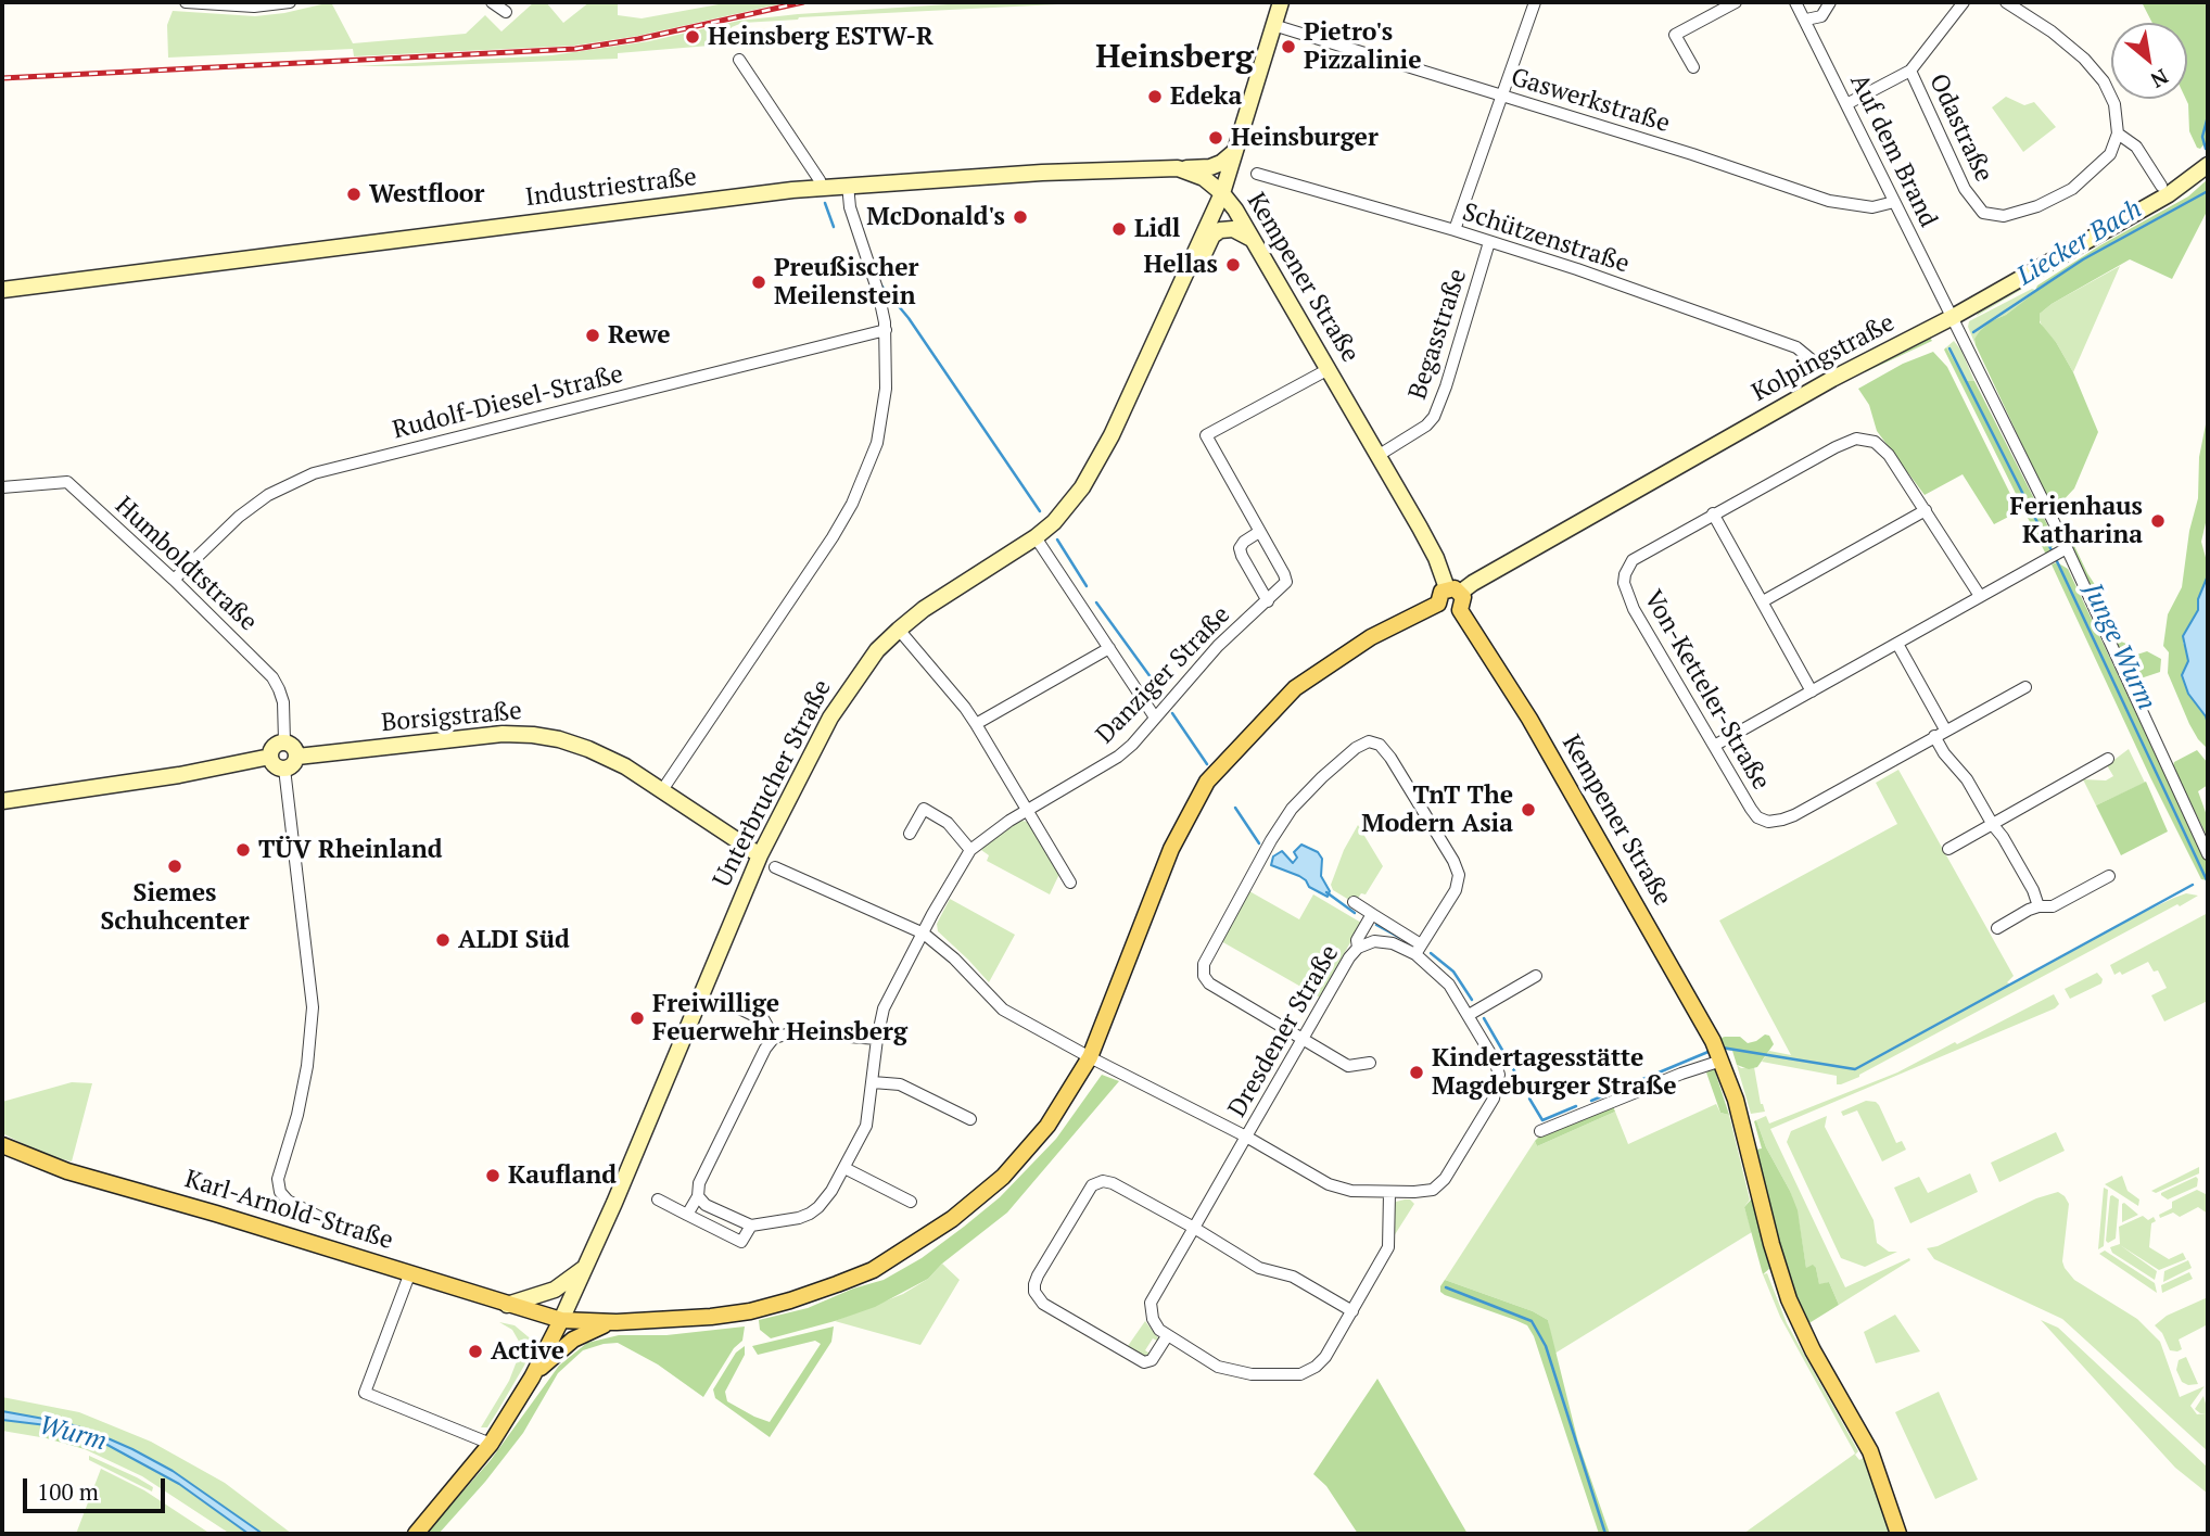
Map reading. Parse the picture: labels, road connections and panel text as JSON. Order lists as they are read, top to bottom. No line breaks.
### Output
{"streets":{"main road":["Kempener Straße","Karl-Arnold-Straße"],"street":["Gaswerkstraße","Odastraße","Auf dem Brand","Industriestraße","Schützenstraße","Begasstraße","Kolpingstraße","Rudolf-Diesel-Straße","Humboldtstraße","Danziger Straße","Von-Ketteler-Straße","Borsigstraße","Unterbrucher Straße","Dresdener Straße"]},"crossings":[["Gaswerkstraße","Auf dem Brand"],["Gaswerkstraße","Unterbrucher Straße"],["Auf dem Brand","Kolpingstraße"],["Industriestraße","Kempener Straße"],["Industriestraße","Unterbrucher Straße"],["Schützenstraße","Begasstraße"],["Kempener Straße","Begasstraße"],["Kempener Straße","Kolpingstraße"],["Kempener Straße","Danziger Straße"],["Kempener Straße","Unterbrucher Straße"],["Rudolf-Diesel-Straße","Humboldtstraße"],["Humboldtstraße","Borsigstraße"],["Danziger Straße","Dresdener Straße"],["Borsigstraße","Unterbrucher Straße"],["Unterbrucher Straße","Karl-Arnold-Straße"]],"districts":["Heinsberg"],"water":["Liecker Bach","Junge Wurm","Wurm"],"places":["Heinsberg ESTW-R","Pietro's Pizzalinie","Edeka","Heinsburger","Westfloor","McDonald's","Lidl","Hellas","Preußischer Meilenstein","Rewe","Ferienhaus Katharina","TnT The Modern Asia","TÜV Rheinland","Siemes Schuhcenter","ALDI Süd","Freiwillige Feuerwehr Heinsberg","Kindertagesstätte Magdeburger Straße","Kaufland","Active"],"scale_bar":"100 m","north":"bottom right"}
